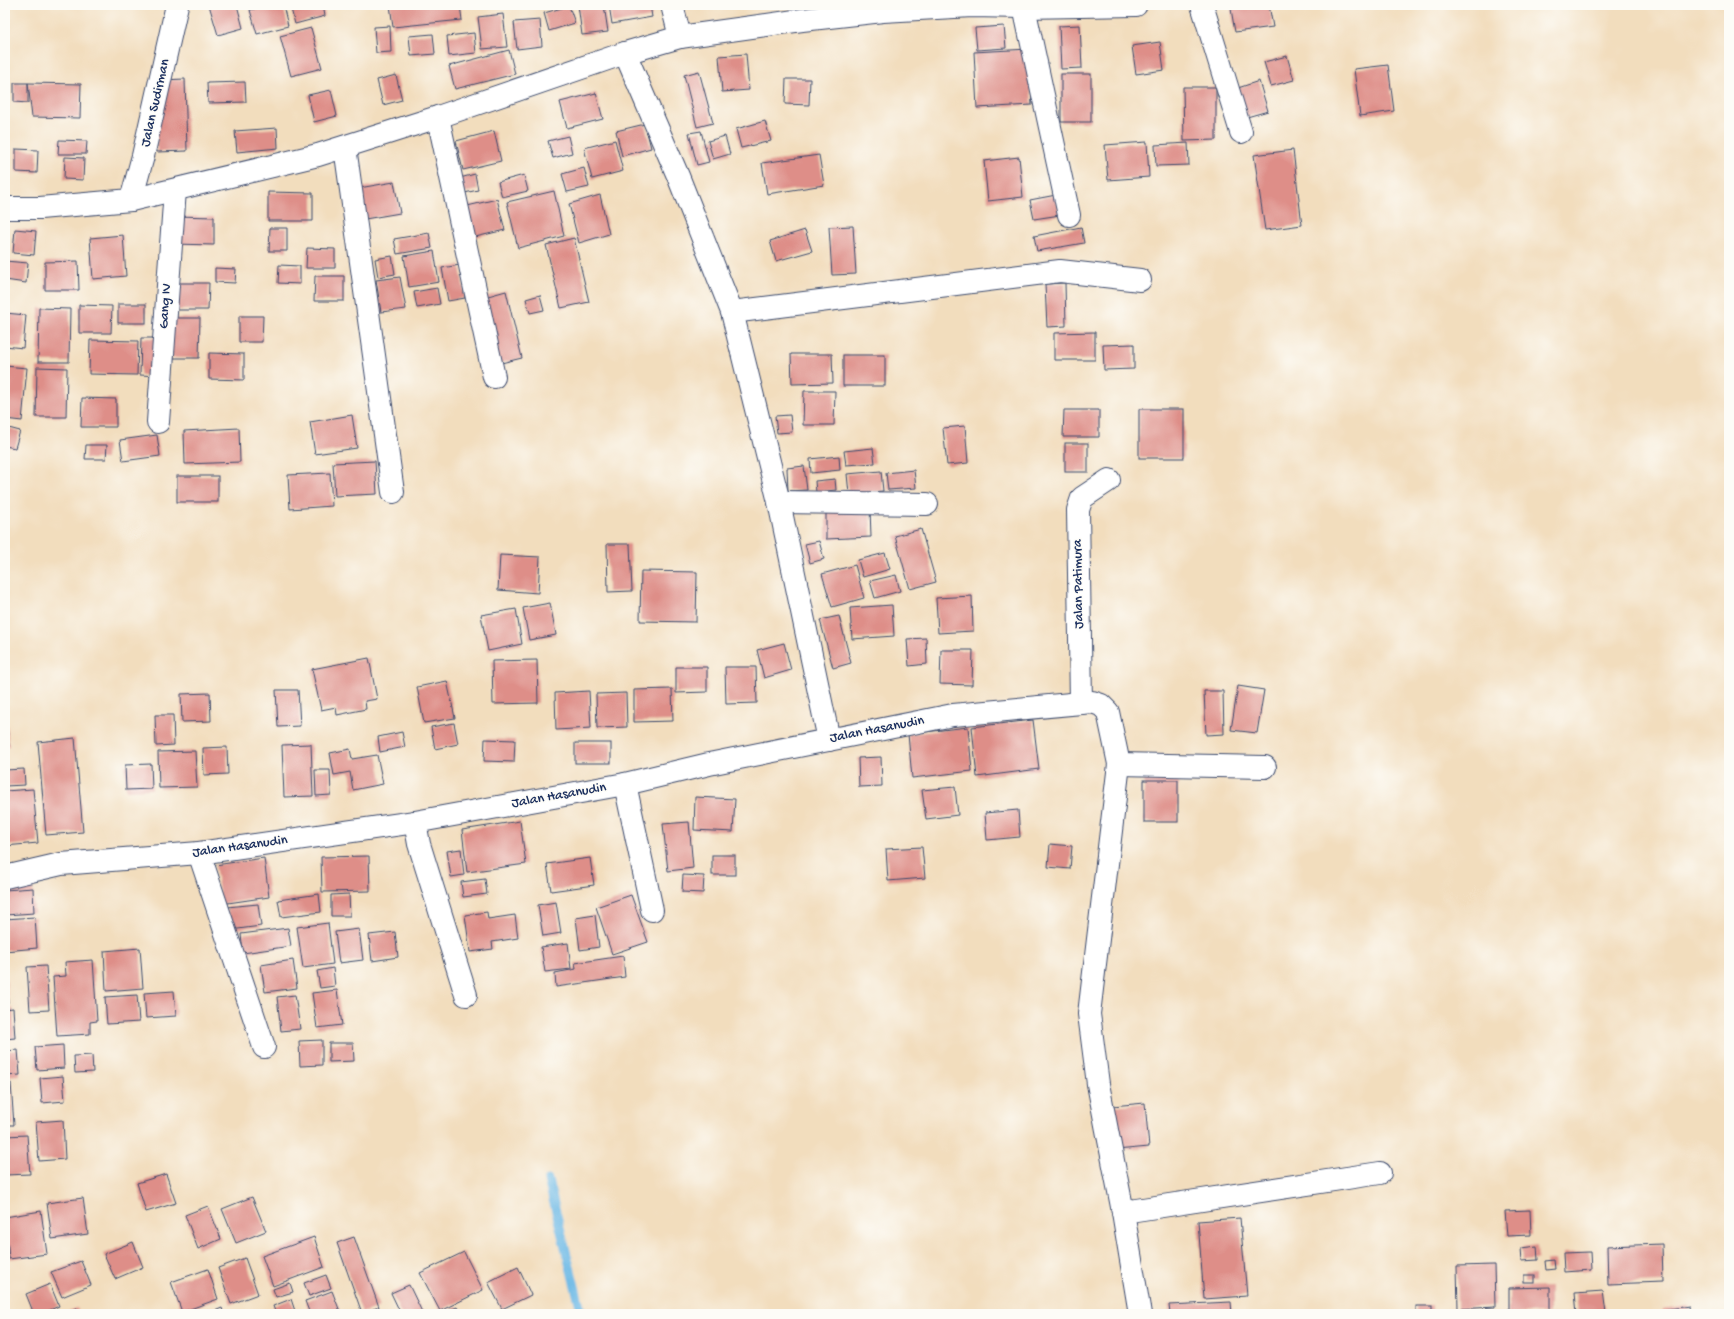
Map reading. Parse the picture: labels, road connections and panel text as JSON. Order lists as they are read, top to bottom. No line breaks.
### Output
{"streets":{"street":["Jalan Sudirman","Gang IV","Jalan Patimura","Jalan Hasanudin"]},"crossings":[["Jalan Patimura","Jalan Hasanudin"]]}
